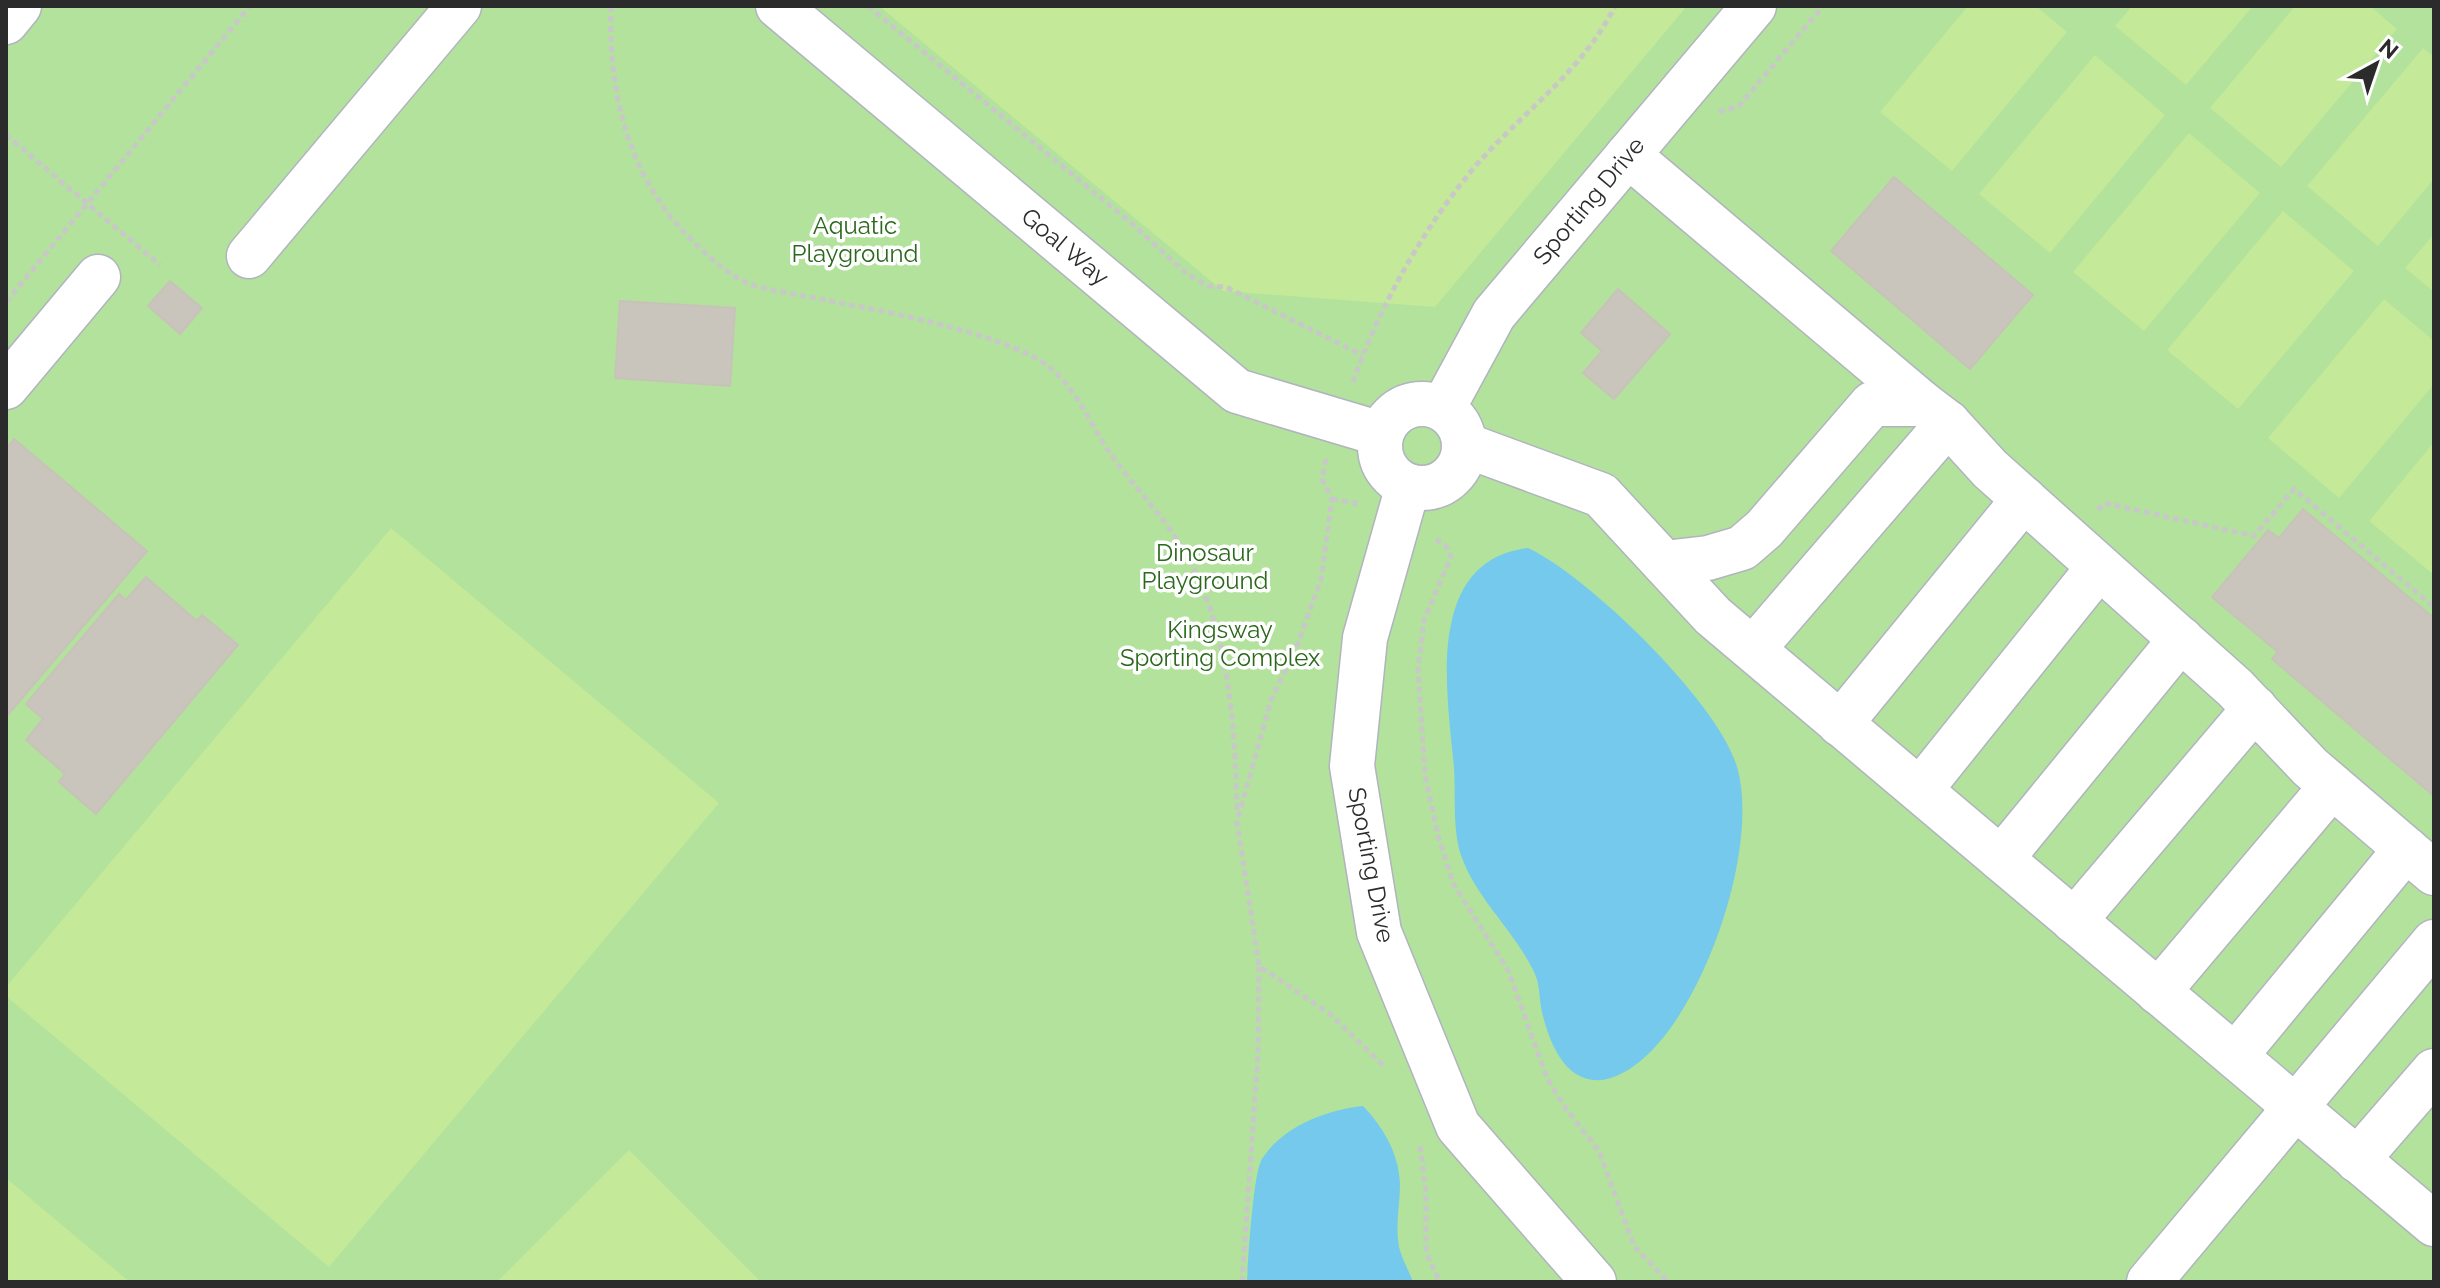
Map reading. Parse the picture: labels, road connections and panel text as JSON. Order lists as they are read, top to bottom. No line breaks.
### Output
{"streets":{"lane":["Sporting Drive","Goal Way"]},"crossings":[["Sporting Drive","Goal Way"]],"parks":["Aquatic Playground","Dinosaur Playground","Kingsway Sporting Complex"],"north":"top right"}
